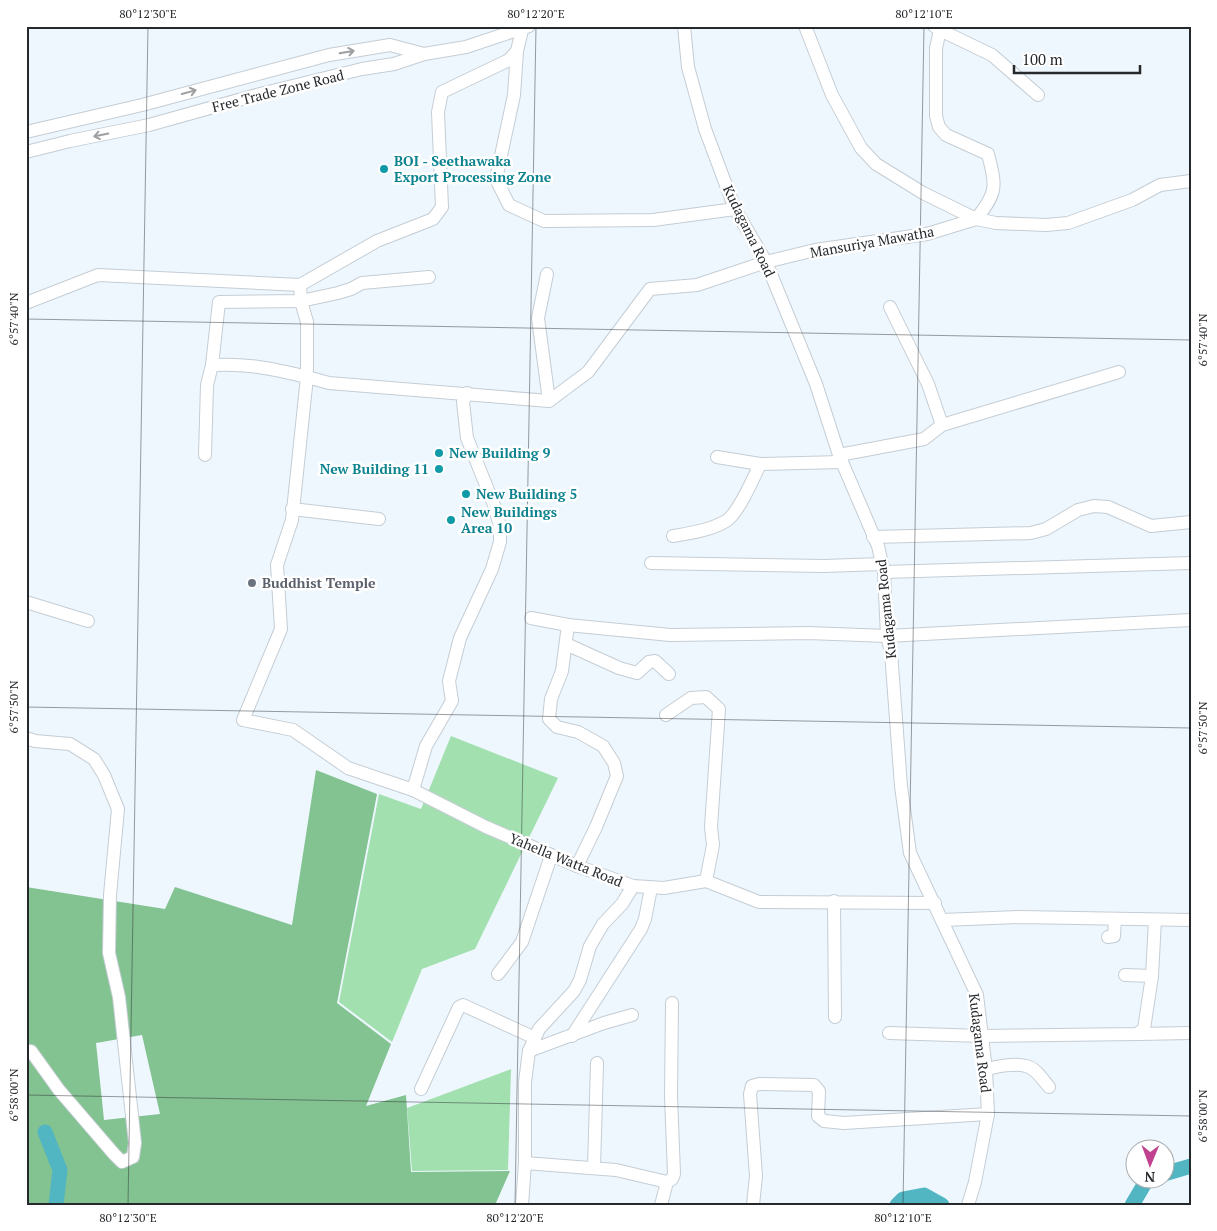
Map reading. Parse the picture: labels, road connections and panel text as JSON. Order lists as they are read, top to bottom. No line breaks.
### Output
{"streets":{"street":["Free Trade Zone Road","Kudagama Road","Mansuriya Mawatha","Yahella Watta Road"]},"crossings":[["Kudagama Road","Mansuriya Mawatha"]],"places":["BOI - Seethawaka Export Processing Zone","New Building 9","New Building 11","New Building 5","New Buildings Area 10","Buddhist Temple"],"scale_bar":"100 m","north":"bottom","coordinates":["80°12'30\"E","80°12'20\"E","80°12'10\"E","6°57'40\"N","6°57'50\"N","6°58'00\"N"]}
